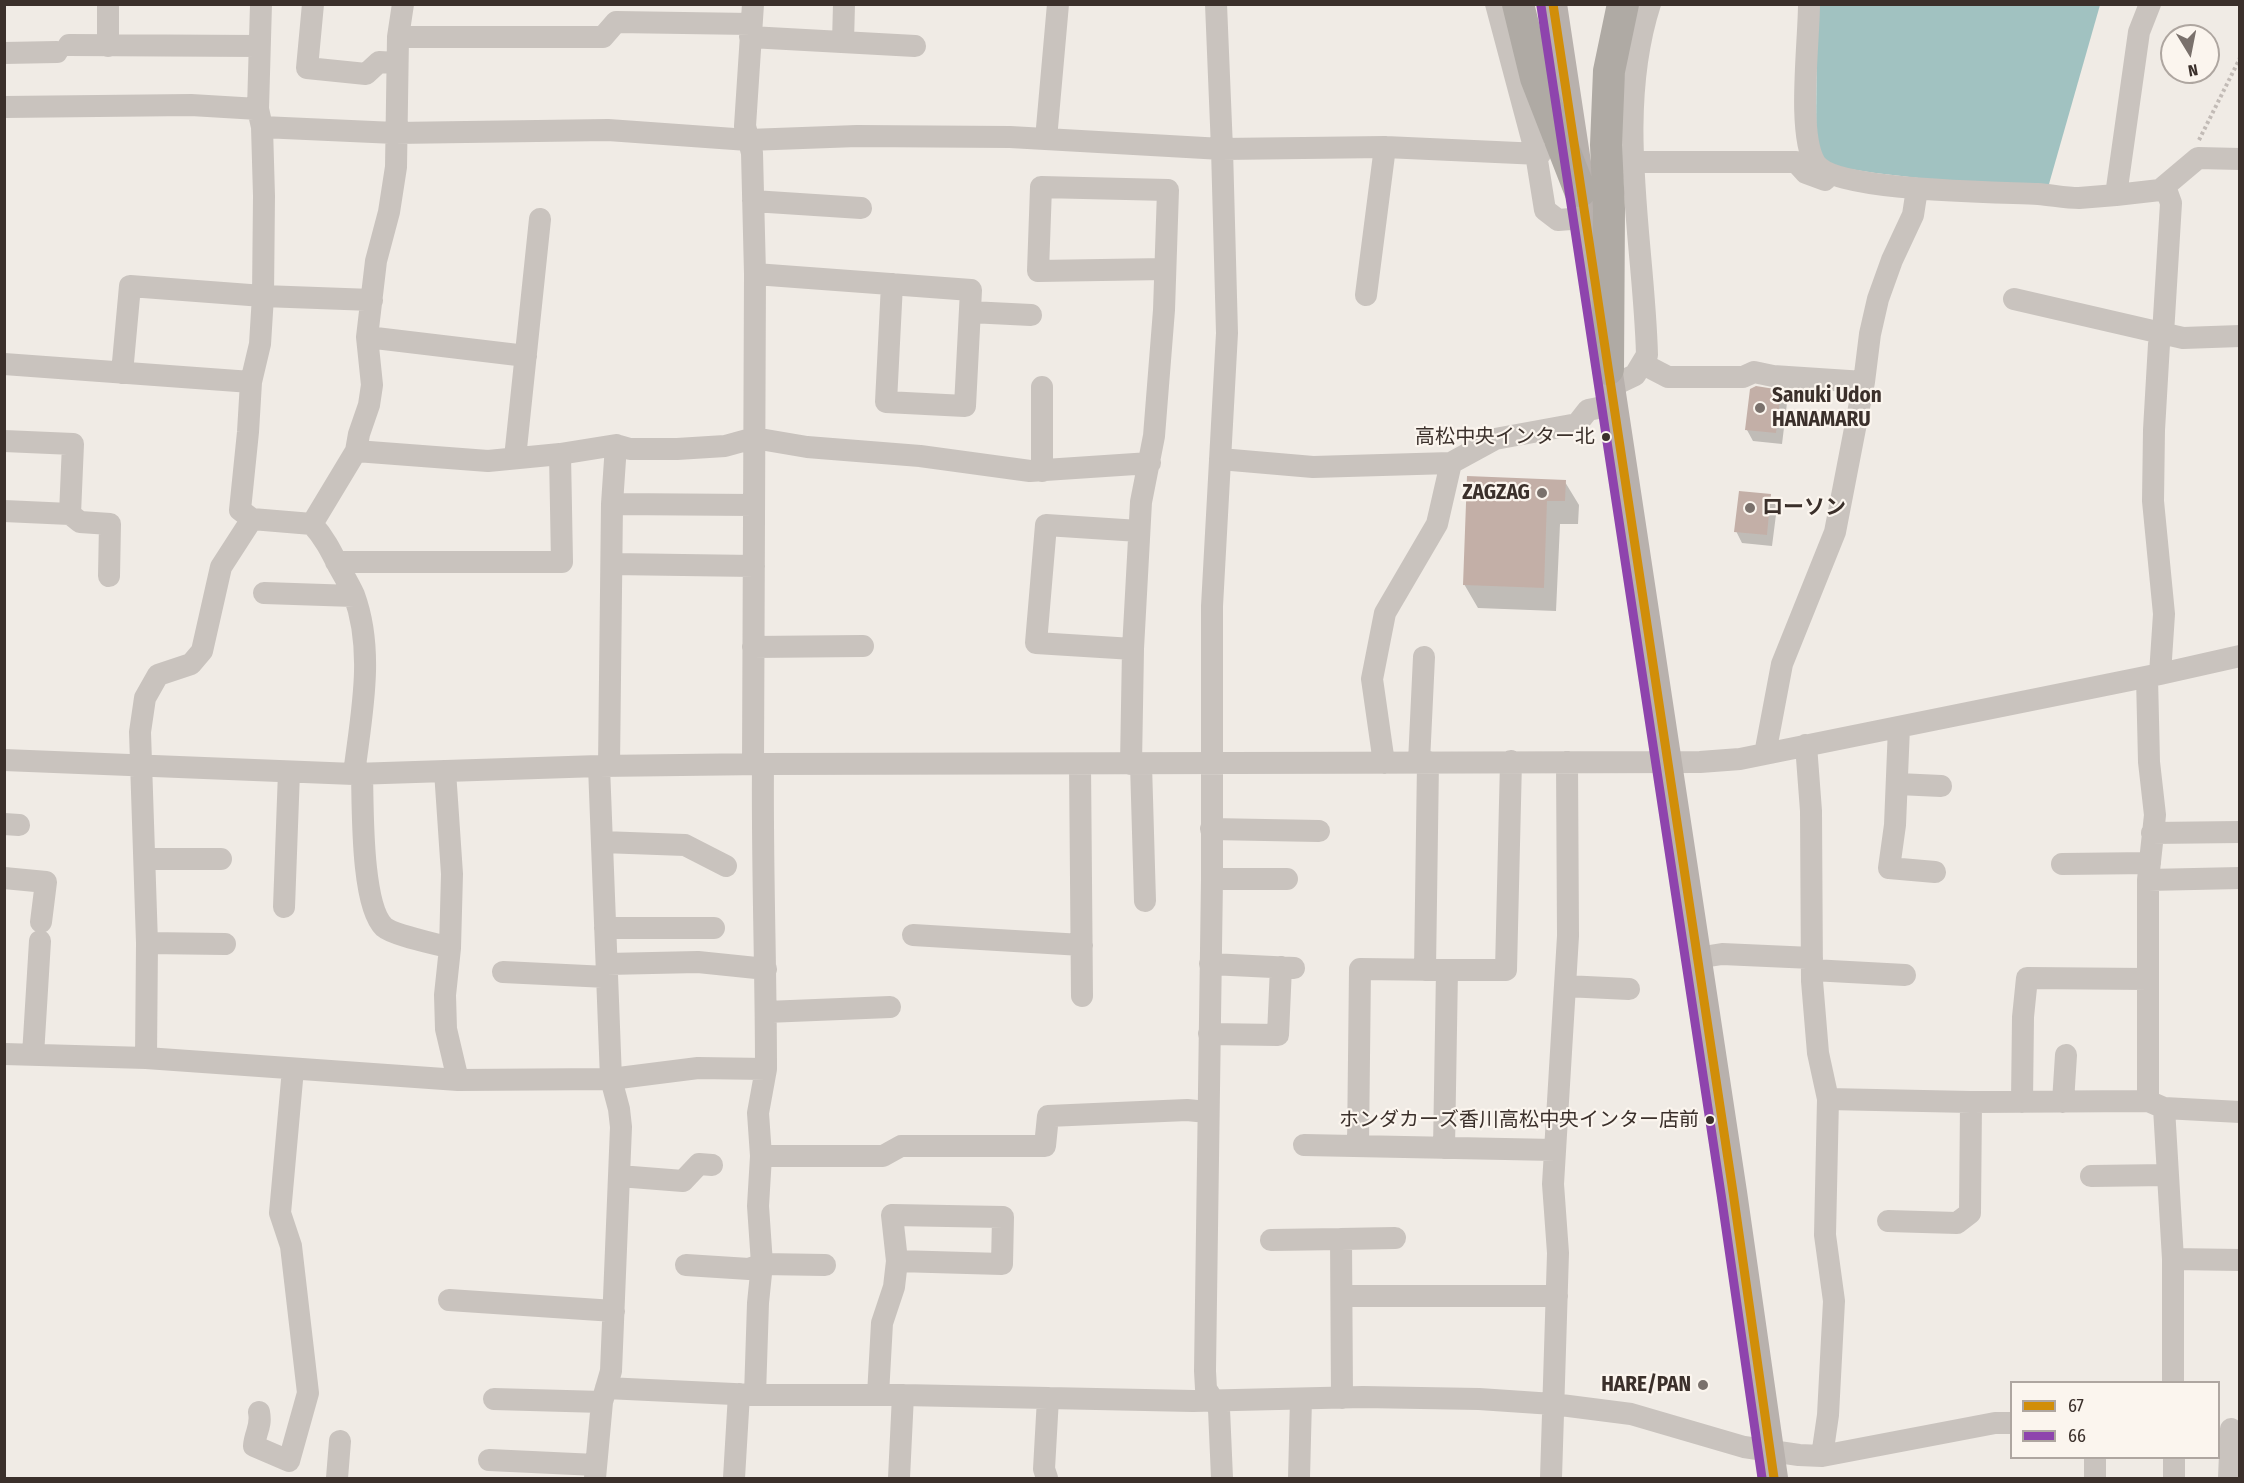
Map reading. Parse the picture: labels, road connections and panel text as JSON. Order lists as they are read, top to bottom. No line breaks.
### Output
{"places":["Sanuki Udon HANAMARU","高松中央インター北","ZAGZAG","ローソン","ホンダカーズ香川高松中央インター店前","HARE/PAN"],"lines":["transit line 67","transit line 66"],"legend":["67","66"],"north":"bottom"}
